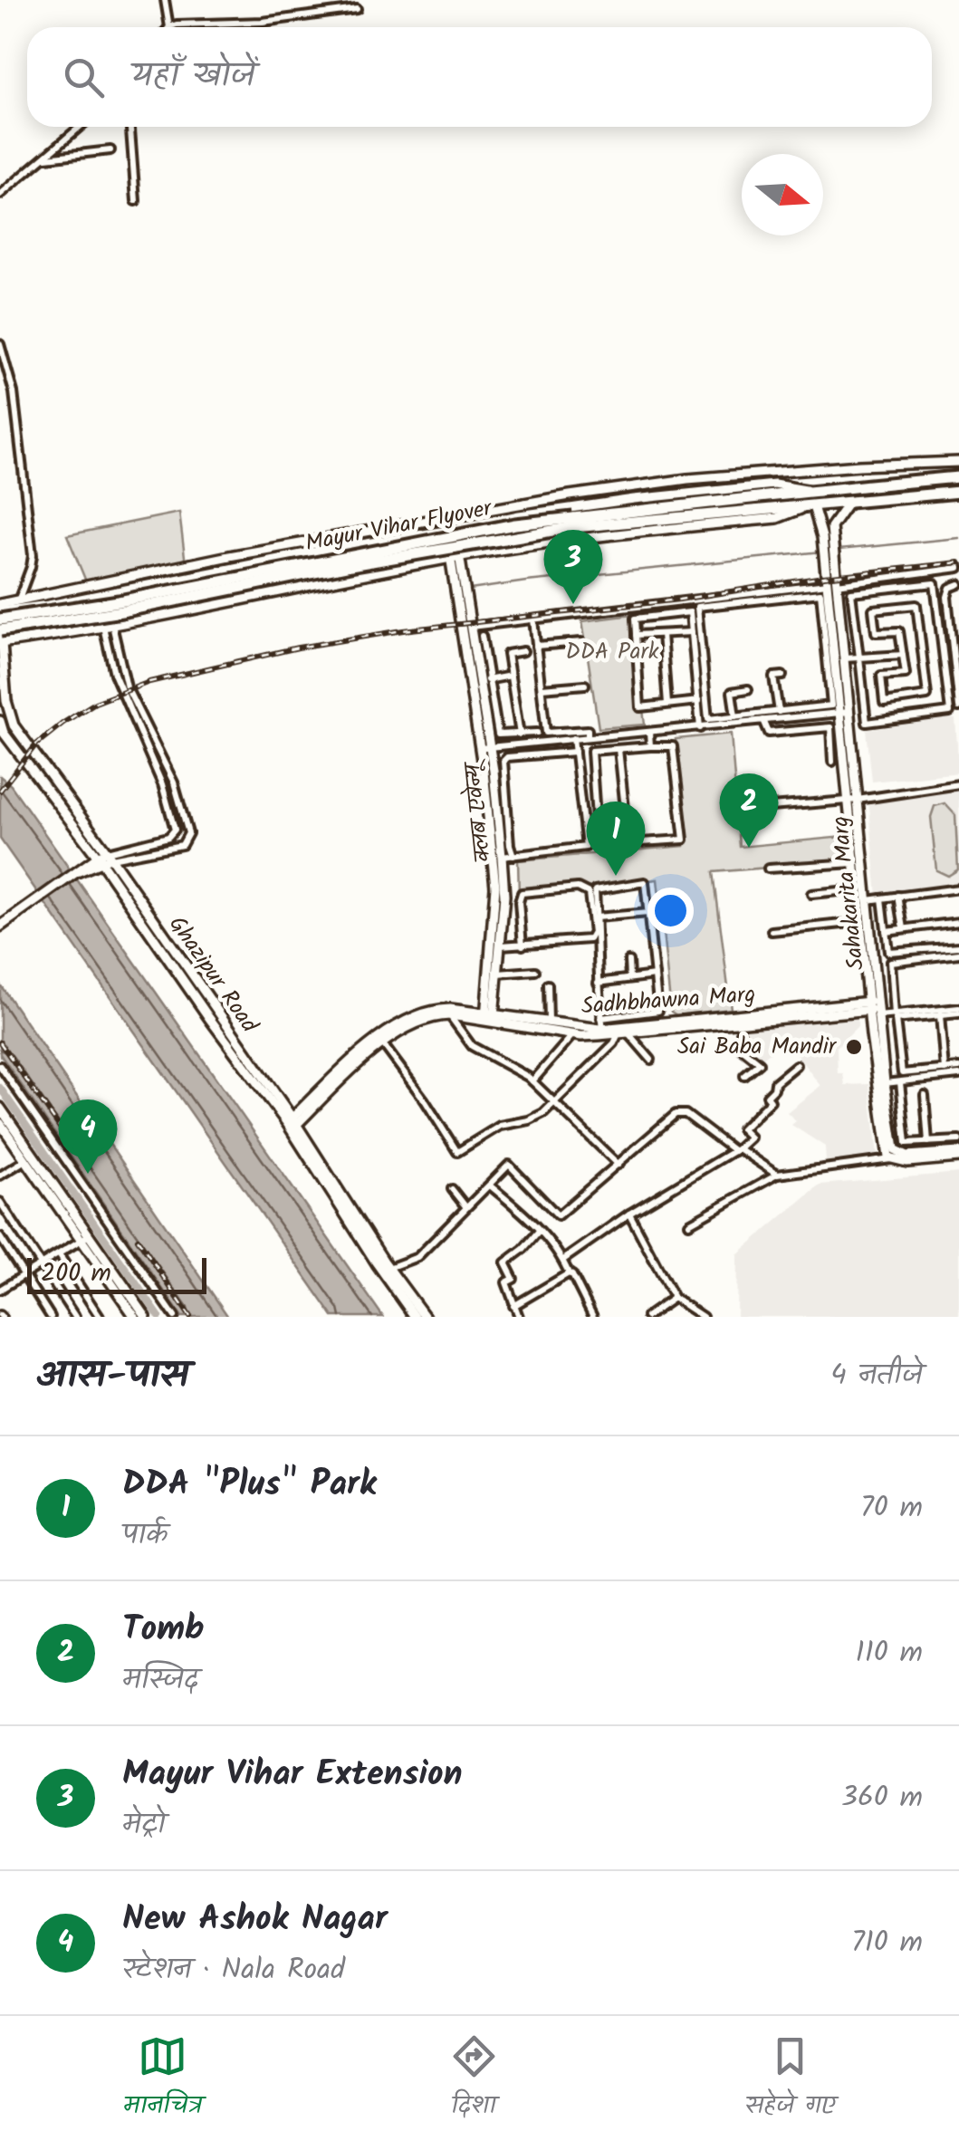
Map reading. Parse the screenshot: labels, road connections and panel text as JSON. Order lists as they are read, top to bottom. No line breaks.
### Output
{"streets":{"highway":["Mayur Vihar Flyover"],"street":["क्लब एवेन्यू","Sahakarita Marg","Ghazipur Road","Sadhbhawna Marg"]},"crossings":[["Mayur Vihar Flyover","Sahakarita Marg"],["क्लब एवेन्यू","Sadhbhawna Marg"],["Sahakarita Marg","Sadhbhawna Marg"],["Ghazipur Road","Sadhbhawna Marg"]],"parks":["DDA Park"],"places":["Sai Baba Mandir"],"scale_bar":"200 m","north":"right","page":{"search":"यहाँ खोजें","pins":["3","2","1","4"],"scale":"200 m","heading":["आस-पास","4 नतीजे"],"list":[{"mark":"1","name":"DDA \"Plus\" Park","note":"पार्क","value":"70 m"},{"mark":"2","name":"Tomb","note":"मस्जिद","value":"110 m"},{"mark":"3","name":"Mayur Vihar Extension","note":"मेट्रो","value":"360 m"},{"mark":"4","name":"New Ashok Nagar","note":"स्टेशन · Nala Road","value":"710 m"}],"nav":["मानचित्र","दिशा","सहेजे गए"]}}
